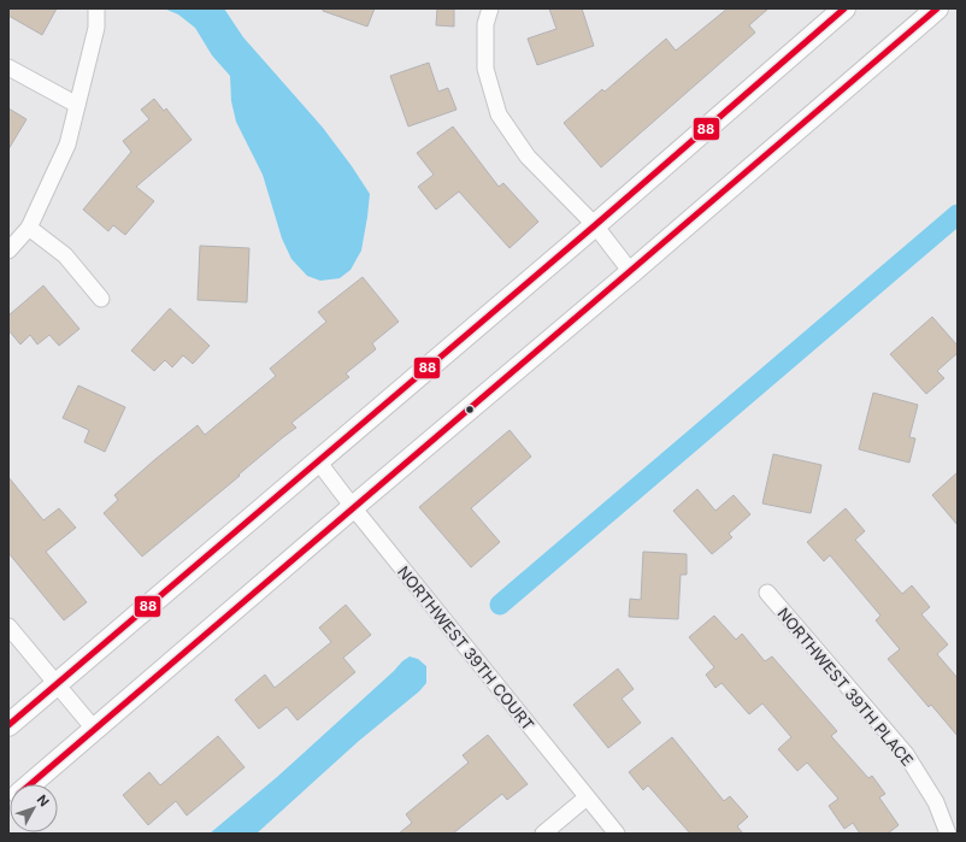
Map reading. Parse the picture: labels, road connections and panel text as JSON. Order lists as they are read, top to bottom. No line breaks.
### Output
{"streets":{"street":["NORTHWEST 39TH COURT","NORTHWEST 39TH PLACE"]},"lines":["transit line 88"],"north":"top right"}
